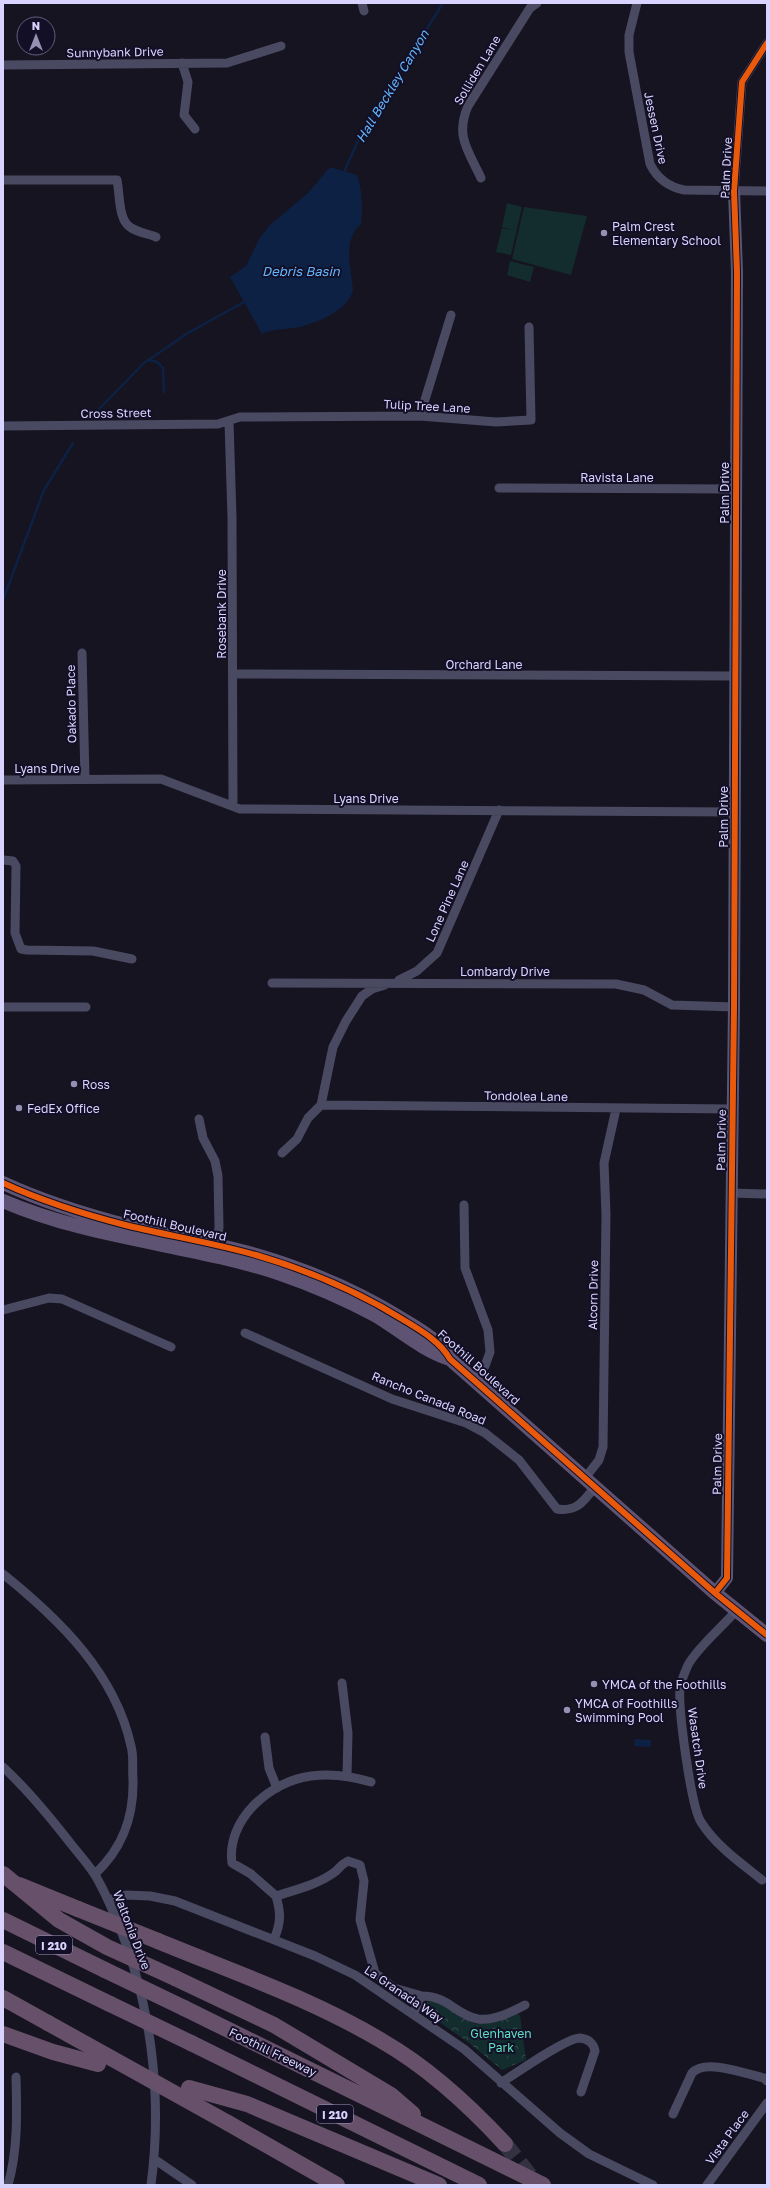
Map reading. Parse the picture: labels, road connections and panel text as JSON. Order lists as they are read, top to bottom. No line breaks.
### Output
{"streets":{"highway":["I 210","Foothill Freeway"],"main road":["Foothill Boulevard"],"street":["Sunnybank Drive","Solliden Lane","Jessen Drive","Palm Drive","Tulip Tree Lane","Cross Street","Ravista Lane","Rosebank Drive","Orchard Lane","Oakado Place","Lyans Drive","Lone Pine Lane","Lombardy Drive","Tondolea Lane","Alcorn Drive","Rancho Canada Road","Wasatch Drive","Waltonia Drive","La Granada Way","Vista Place"]},"crossings":[["Jessen Drive","Palm Drive"],["Palm Drive","Ravista Lane"],["Palm Drive","Orchard Lane"],["Palm Drive","Lyans Drive"],["Palm Drive","Lombardy Drive"],["Palm Drive","Tondolea Lane"],["Palm Drive","Foothill Boulevard"],["Tulip Tree Lane","Cross Street"],["Tulip Tree Lane","Rosebank Drive"],["Cross Street","Rosebank Drive"],["Rosebank Drive","Orchard Lane"],["Rosebank Drive","Lyans Drive"],["Oakado Place","Lyans Drive"],["Lyans Drive","Lone Pine Lane"],["Lone Pine Lane","Lombardy Drive"],["Lone Pine Lane","Tondolea Lane"],["Tondolea Lane","Alcorn Drive"],["Foothill Boulevard","Alcorn Drive"],["Foothill Boulevard","Rancho Canada Road"],["Foothill Boulevard","Wasatch Drive"],["Alcorn Drive","Rancho Canada Road"],["Waltonia Drive","La Granada Way"]],"water":["Hall Beckley Canyon","Debris Basin"],"parks":["Glenhaven Park"],"places":["Palm Crest Elementary School","Ross","FedEx Office","YMCA of the Foothills","YMCA of Foothills Swimming Pool"],"north":"top"}
